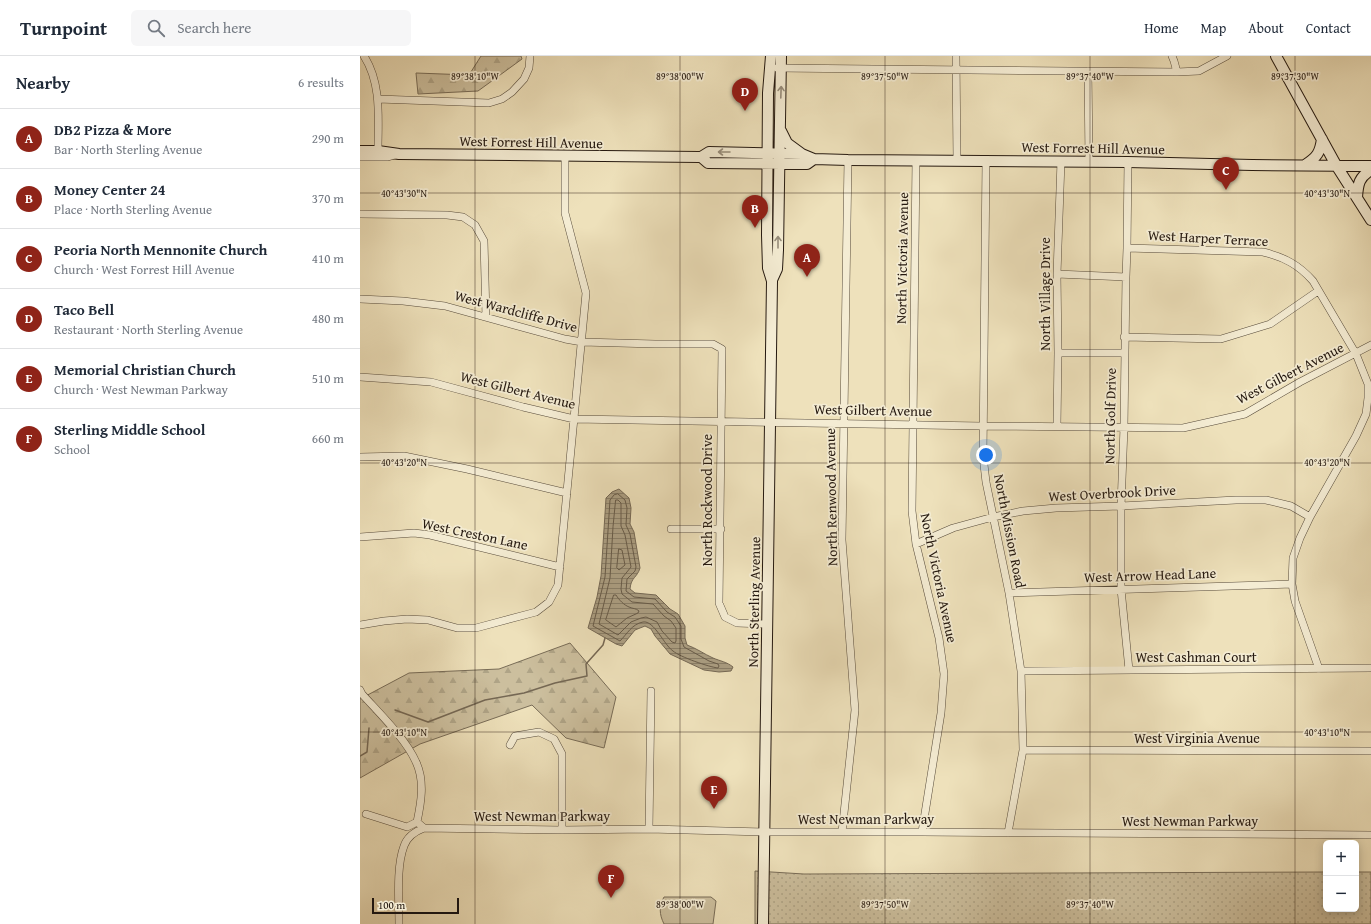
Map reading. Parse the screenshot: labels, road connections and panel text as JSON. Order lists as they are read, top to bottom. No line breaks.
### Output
{"streets":{"main road":["West Forrest Hill Avenue","North Sterling Avenue"],"street":["West Harper Terrace","North Victoria Avenue","North Village Drive","West Wardcliffe Drive","West Gilbert Avenue","North Golf Drive","West Overbrook Drive","North Renwood Avenue","North Rockwood Drive","North Mission Road","West Creston Lane","West Arrow Head Lane","West Cashman Court","West Virginia Avenue","West Newman Parkway"]},"crossings":[["West Forrest Hill Avenue","North Victoria Avenue"],["West Forrest Hill Avenue","North Village Drive"],["West Forrest Hill Avenue","North Golf Drive"],["West Forrest Hill Avenue","North Renwood Avenue"],["West Forrest Hill Avenue","North Mission Road"],["West Forrest Hill Avenue","North Sterling Avenue"],["West Harper Terrace","West Gilbert Avenue"],["West Harper Terrace","North Golf Drive"],["West Harper Terrace","West Overbrook Drive"],["West Harper Terrace","West Arrow Head Lane"],["West Harper Terrace","West Cashman Court"],["North Victoria Avenue","West Gilbert Avenue"],["North Victoria Avenue","West Overbrook Drive"],["North Victoria Avenue","West Newman Parkway"],["North Village Drive","West Gilbert Avenue"],["West Wardcliffe Drive","North Rockwood Drive"],["West Gilbert Avenue","North Golf Drive"],["West Gilbert Avenue","North Renwood Avenue"],["West Gilbert Avenue","North Rockwood Drive"],["West Gilbert Avenue","North Mission Road"],["West Gilbert Avenue","North Sterling Avenue"],["North Golf Drive","West Overbrook Drive"],["North Golf Drive","West Arrow Head Lane"],["North Golf Drive","West Cashman Court"],["West Overbrook Drive","North Mission Road"],["North Renwood Avenue","West Newman Parkway"],["North Rockwood Drive","North Sterling Avenue"],["North Mission Road","West Arrow Head Lane"],["North Mission Road","West Cashman Court"],["North Mission Road","West Virginia Avenue"],["North Mission Road","West Newman Parkway"],["North Sterling Avenue","West Newman Parkway"]],"scale_bar":"100 m","page":{"header":"Turnpoint","search":"Search here","nav":["Home","Map","About","Contact"],"heading":["Nearby","6 results"],"pins":["D","C","B","A","E","F"],"list":[{"mark":"A","name":"DB2 Pizza & More","note":"Bar · North Sterling Avenue","value":"290 m"},{"mark":"B","name":"Money Center 24","note":"Place · North Sterling Avenue","value":"370 m"},{"mark":"C","name":"Peoria North Mennonite Church","note":"Church · West Forrest Hill Avenue","value":"410 m"},{"mark":"D","name":"Taco Bell","note":"Restaurant · North Sterling Avenue","value":"480 m"},{"mark":"E","name":"Memorial Christian Church","note":"Church · West Newman Parkway","value":"510 m"},{"mark":"F","name":"Sterling Middle School","note":"School","value":"660 m"}],"map_buttons":["+","−"],"scale":"100 m"},"coordinates":["89°38'10\"W","89°38'00\"W","89°37'50\"W","89°37'40\"W","89°37'30\"W","40°43'30\"N","40°43'20\"N","40°43'10\"N"]}
